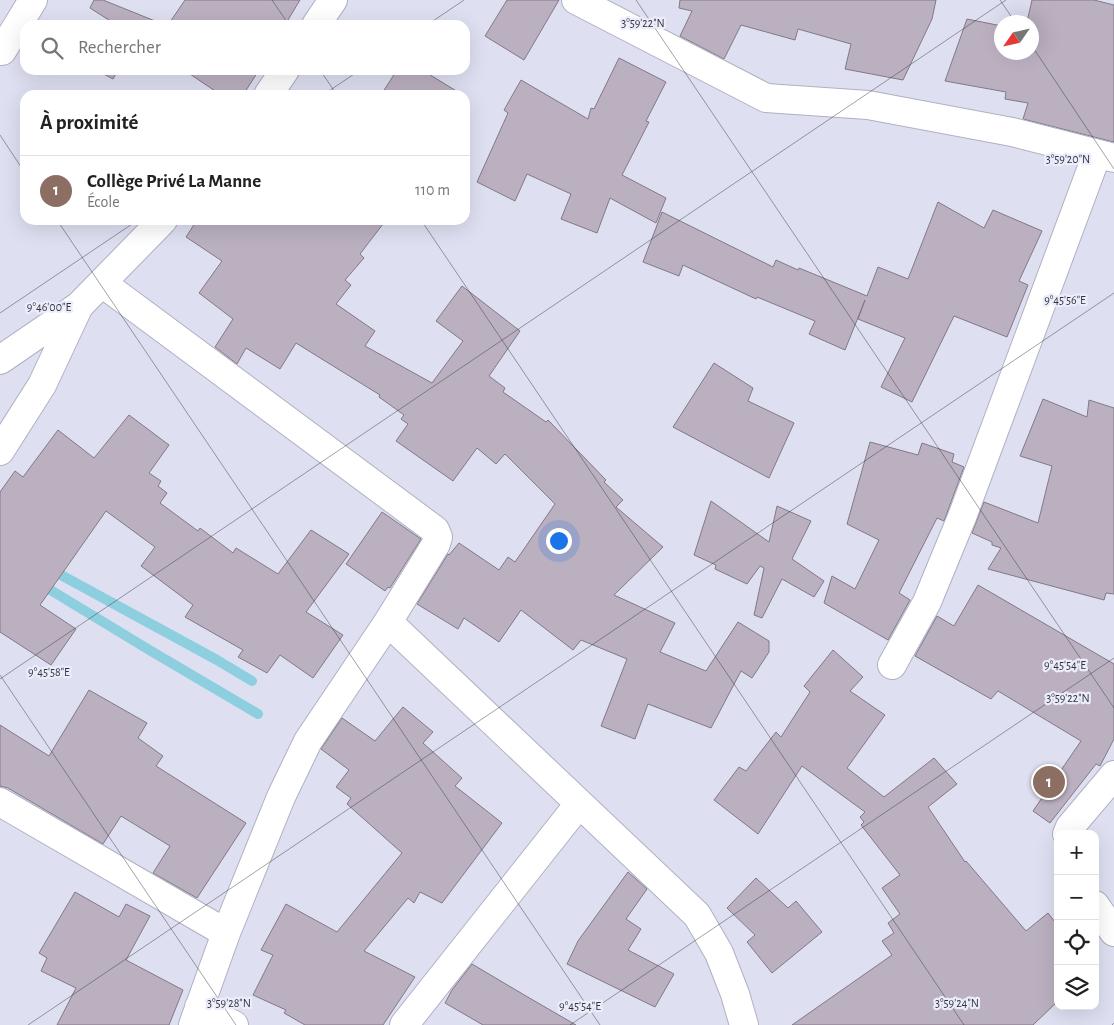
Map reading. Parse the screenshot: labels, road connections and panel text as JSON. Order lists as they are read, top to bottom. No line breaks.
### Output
{"north":"bottom left","page":{"search":"Rechercher","heading":"À proximité","list":[{"mark":"1","name":"Collège Privé La Manne","note":"École","value":"110 m"}],"pins":"1","map_buttons":["+","−"]},"coordinates":["3°59'22\"N","3°59'20\"N","9°45'56\"E","9°46'00\"E","9°45'54\"E","9°45'58\"E","3°59'28\"N","3°59'24\"N"]}
